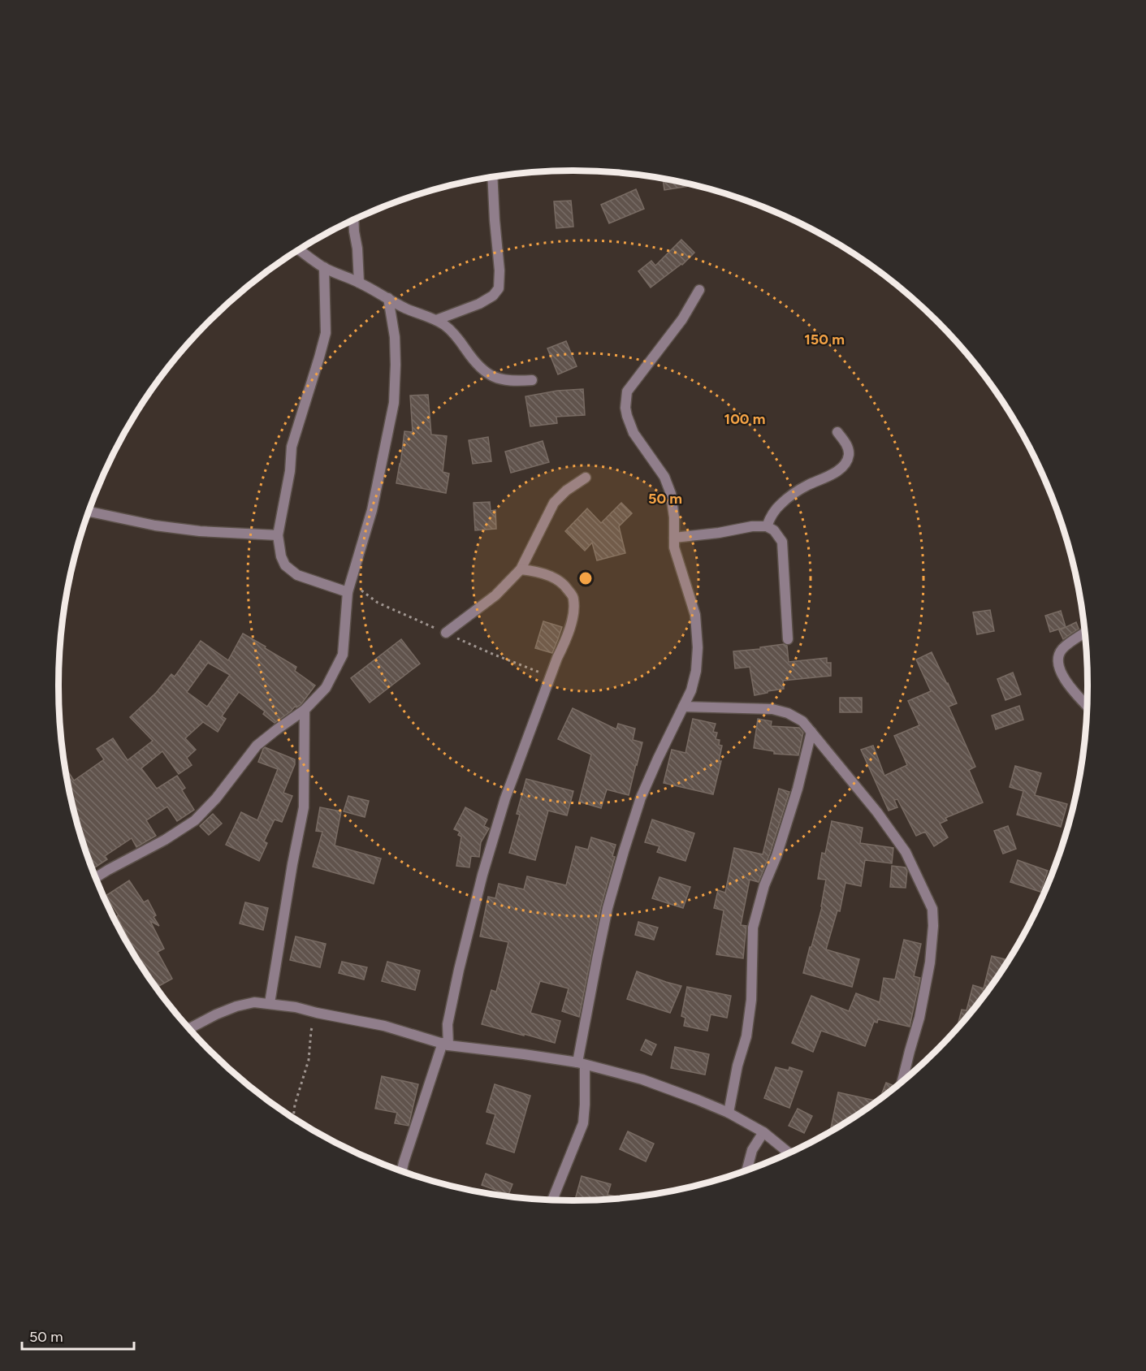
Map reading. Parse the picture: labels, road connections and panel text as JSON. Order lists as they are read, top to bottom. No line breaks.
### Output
{"scale_bar":"50 m","rings":["150 m","100 m","50 m"]}
